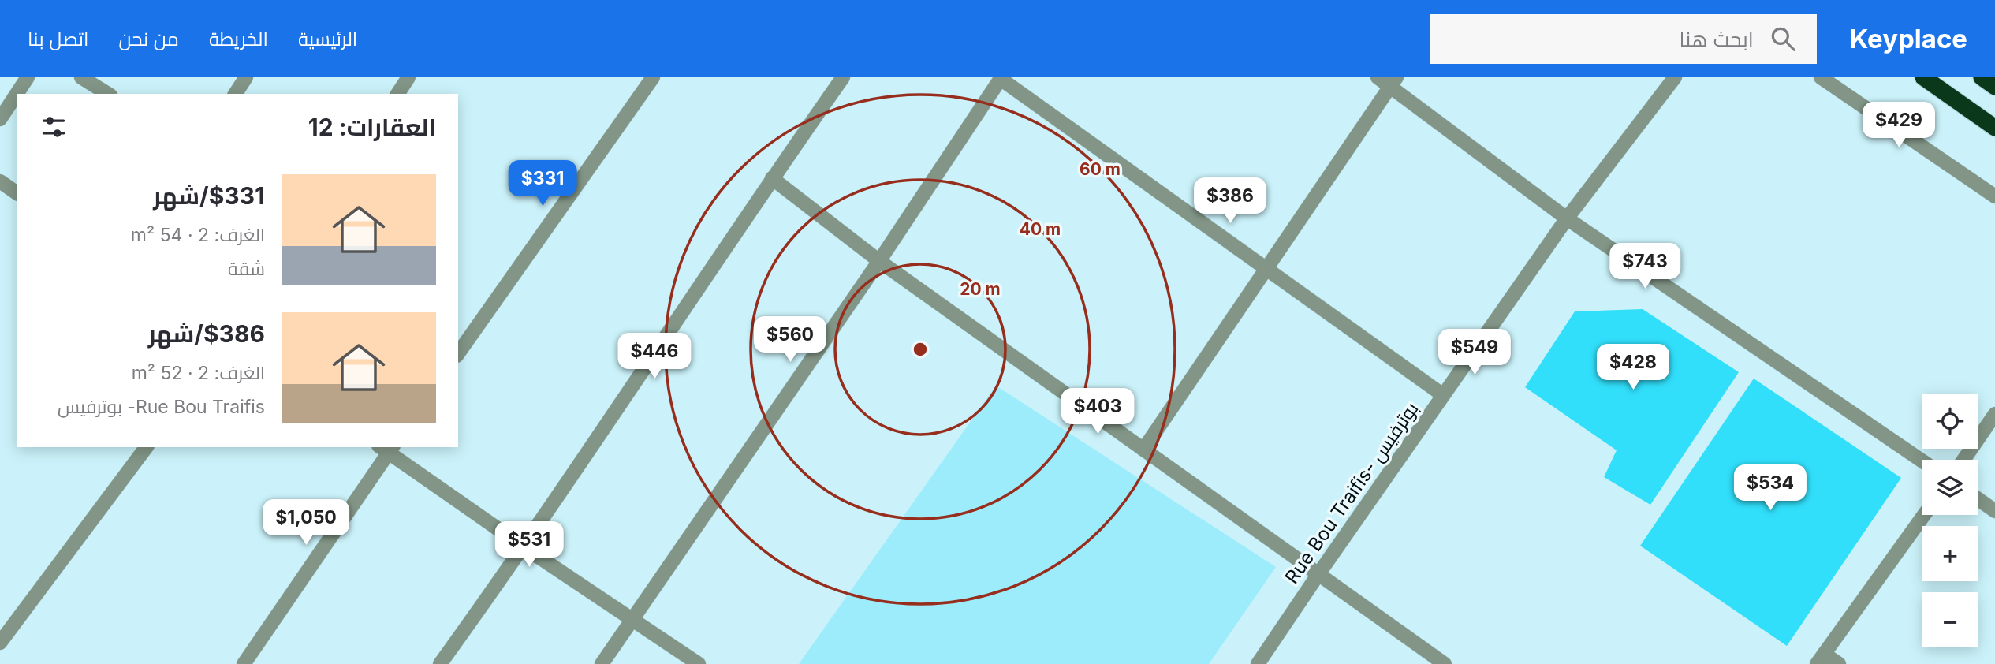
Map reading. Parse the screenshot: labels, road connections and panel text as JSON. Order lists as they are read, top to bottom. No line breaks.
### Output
{"streets":{"street":["Rue Bou Traifis- بوترفيس"]},"page":{"header":"Keyplace","search":"ابحث هنا","nav":["الرئيسية","الخريطة","من نحن","اتصل بنا"],"heading":"العقارات: 12","price":["$429","$331","$386","$743","$560","$549","$446","$428","$403","$534","$1,050","$531"],"list":[{"name":"$331/شهر","note":"الغرف: 2 · 54 m² · شقة"},{"name":"$386/شهر","note":"الغرف: 2 · 52 m² · Rue Bou Traifis- بوترفيس"}],"map_buttons":["+","−"]},"rings":["60 m","40 m","20 m"]}
